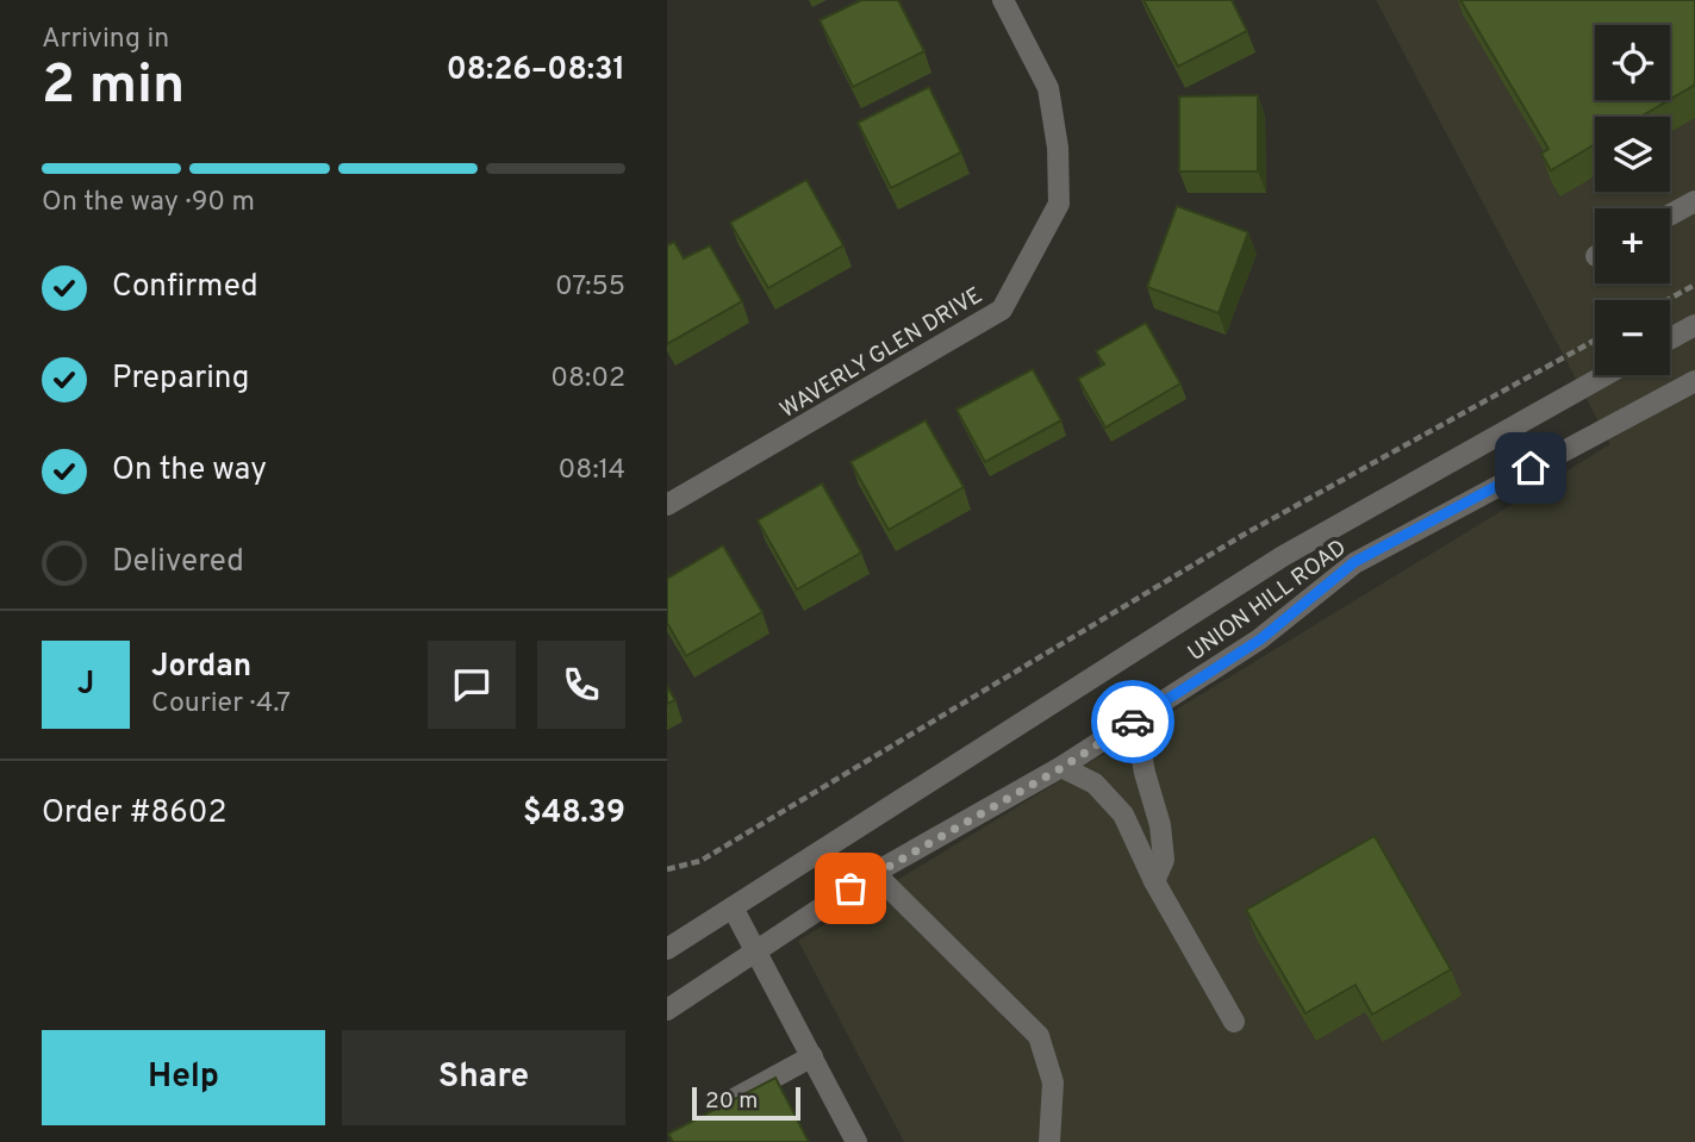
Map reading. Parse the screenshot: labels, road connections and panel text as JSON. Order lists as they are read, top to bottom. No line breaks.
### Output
{"streets":{"street":["WAVERLY GLEN DRIVE","UNION HILL ROAD"]},"scale_bar":"20 m","page":{"heading":["2 min","Arriving in","08:26–08:31"],"panel":["Jordan","Courier · 4.7","Order #8602","$48.39"],"map_buttons":["+","−"],"bar":"On the way · 90 m","list":[["Confirmed","07:55"],["Preparing","08:02"],["On the way","08:14"],"Delivered"],"round":"J","buttons":["Help","Share"],"scale":"20 m"}}
